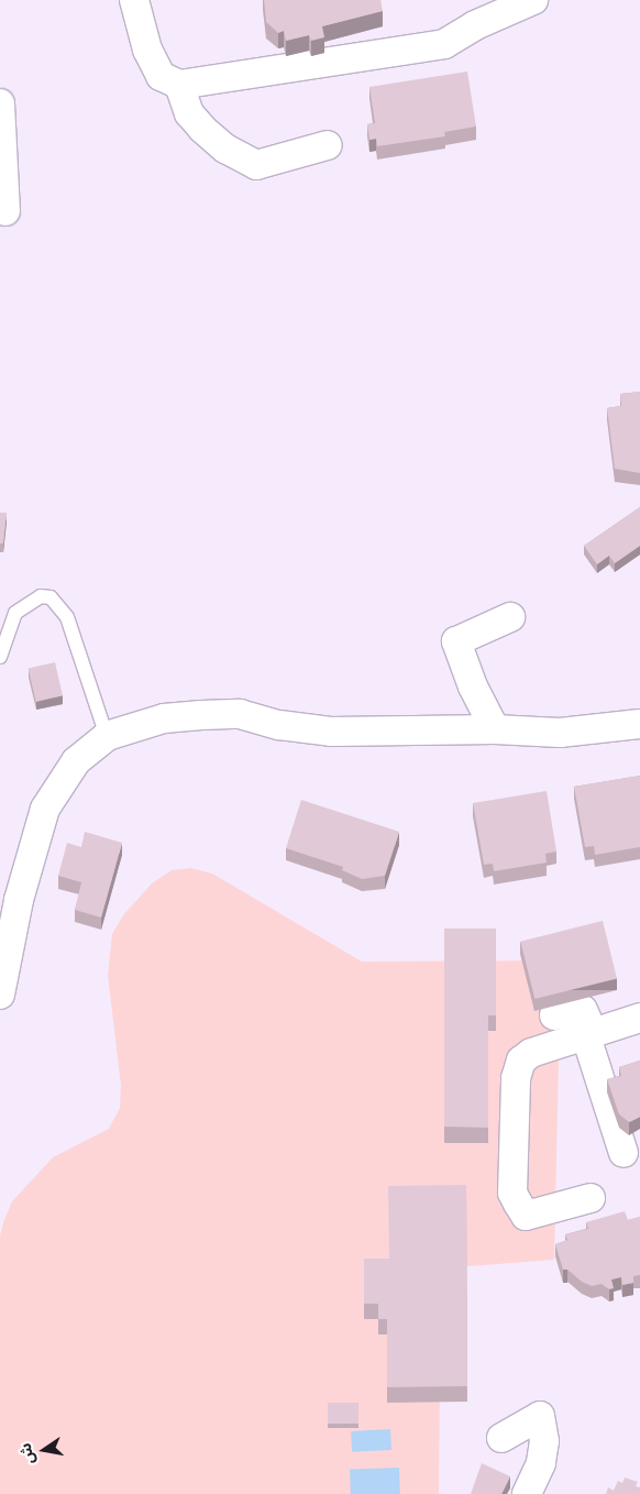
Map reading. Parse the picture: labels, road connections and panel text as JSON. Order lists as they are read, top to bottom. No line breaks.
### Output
{"north":"left"}
